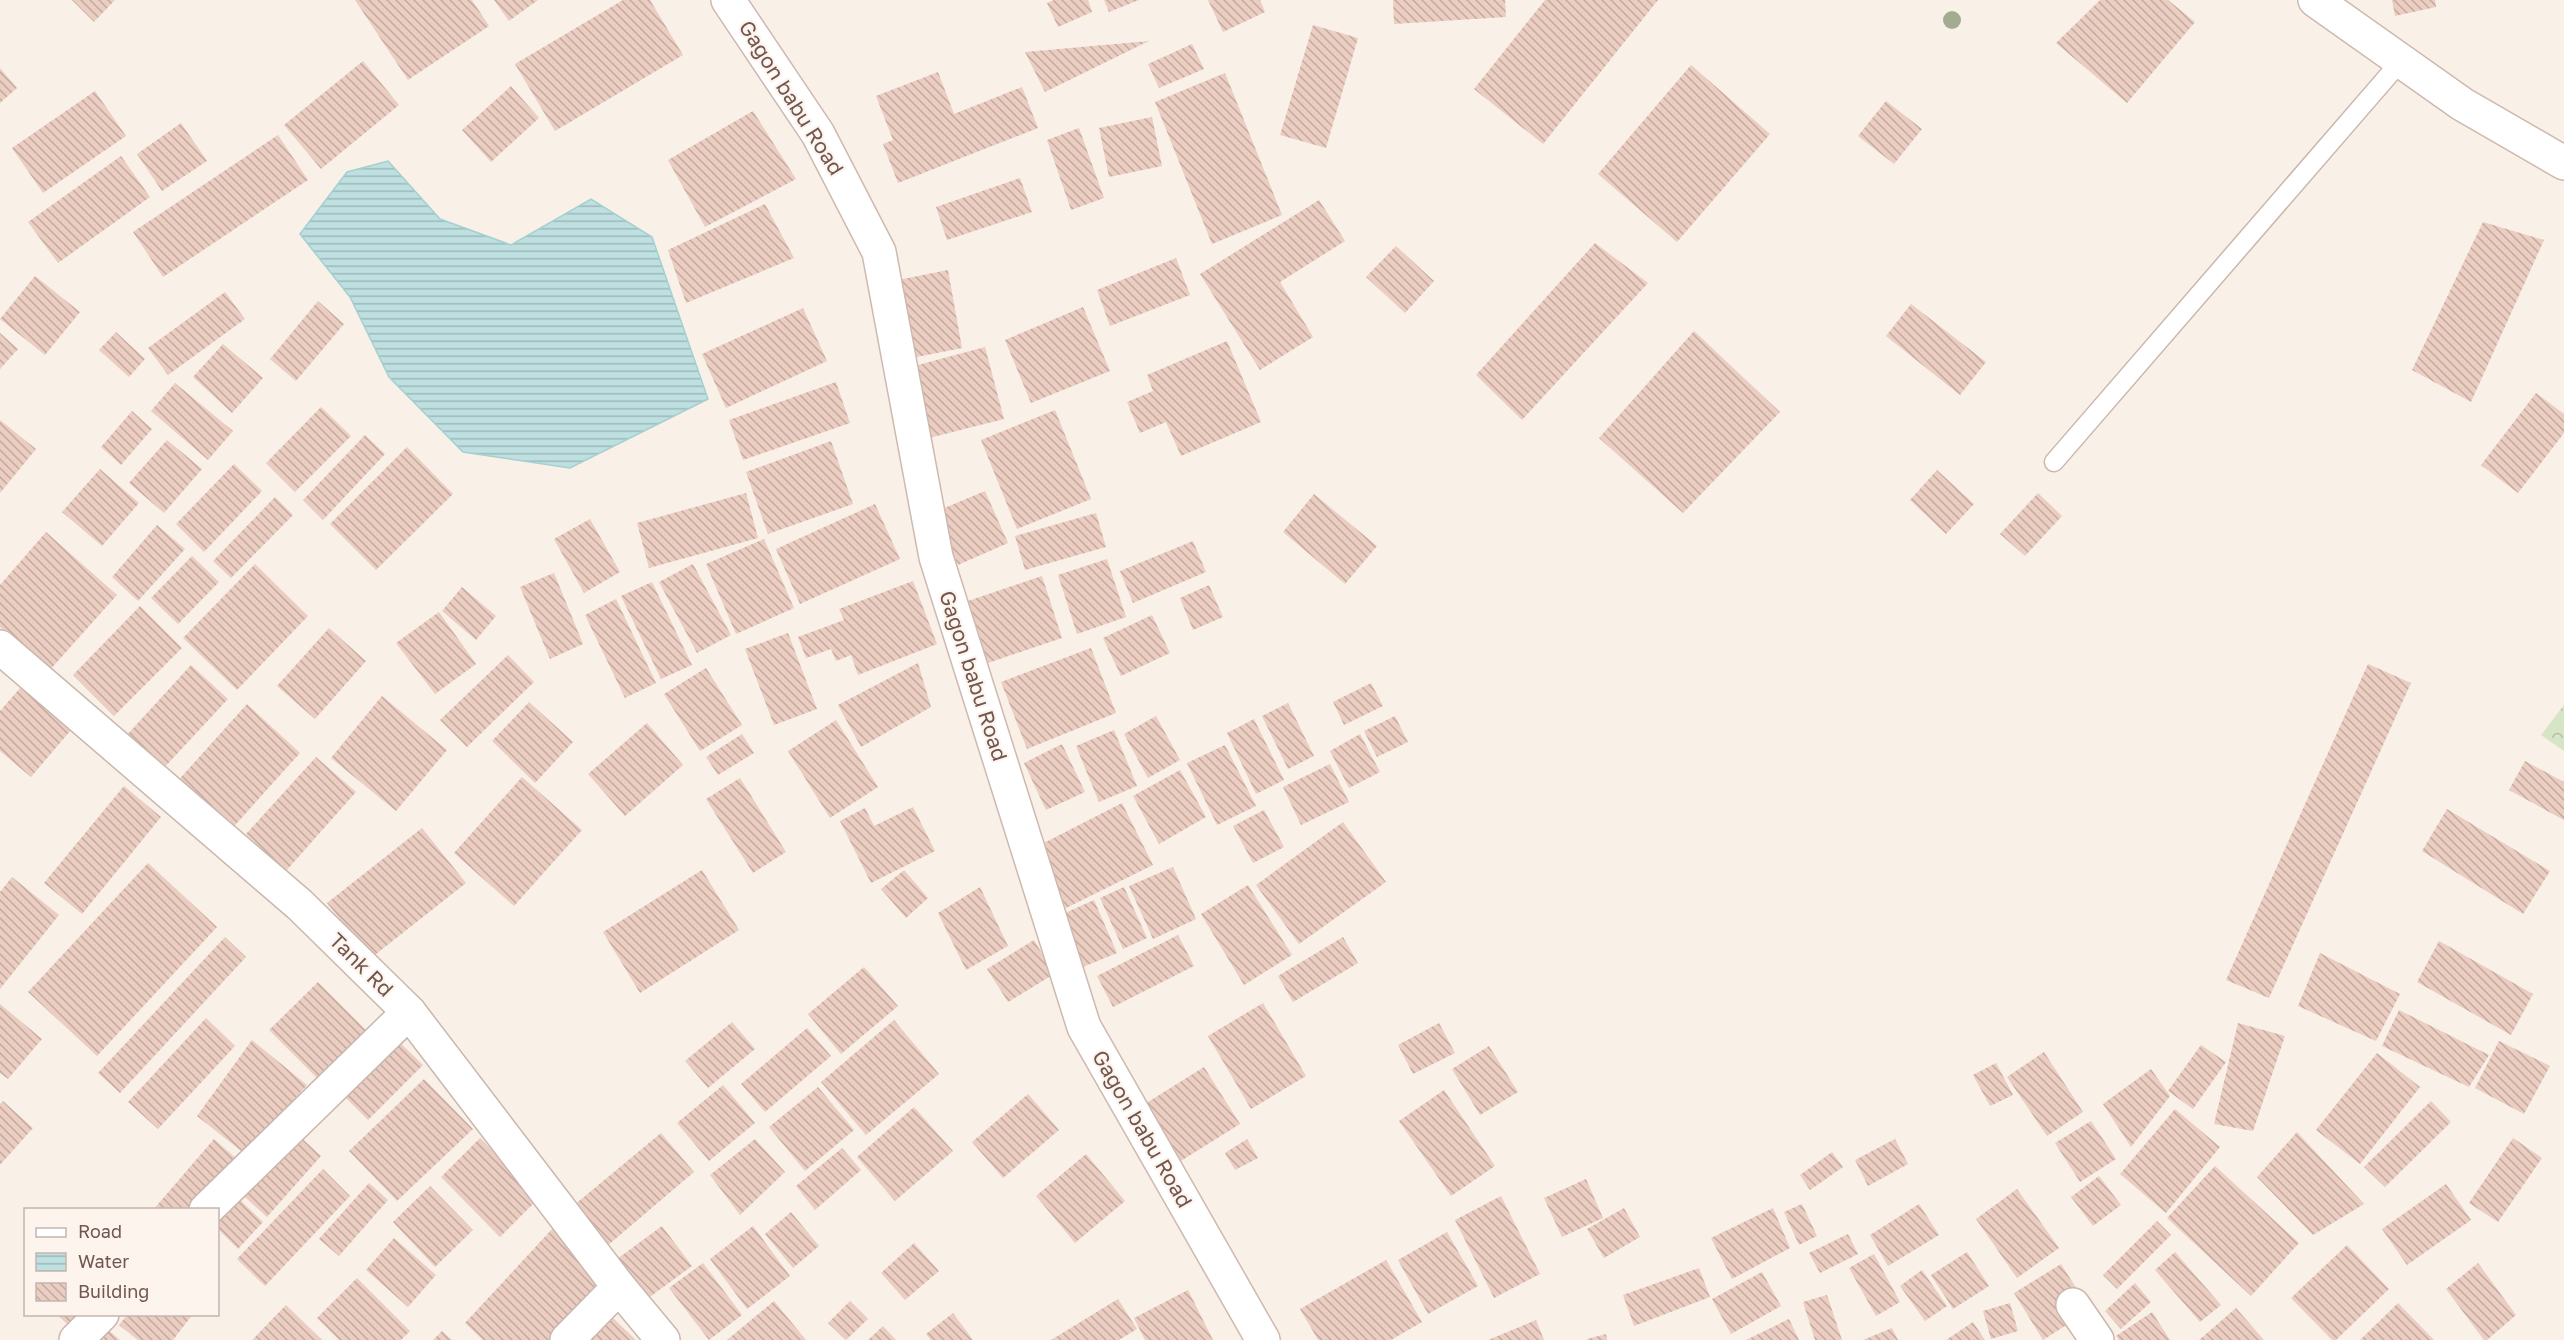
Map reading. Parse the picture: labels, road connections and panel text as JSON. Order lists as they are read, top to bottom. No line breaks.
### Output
{"streets":{"street":["Gagon babu Road","Tank Rd"]},"legend":["Road","Water","Building"]}
